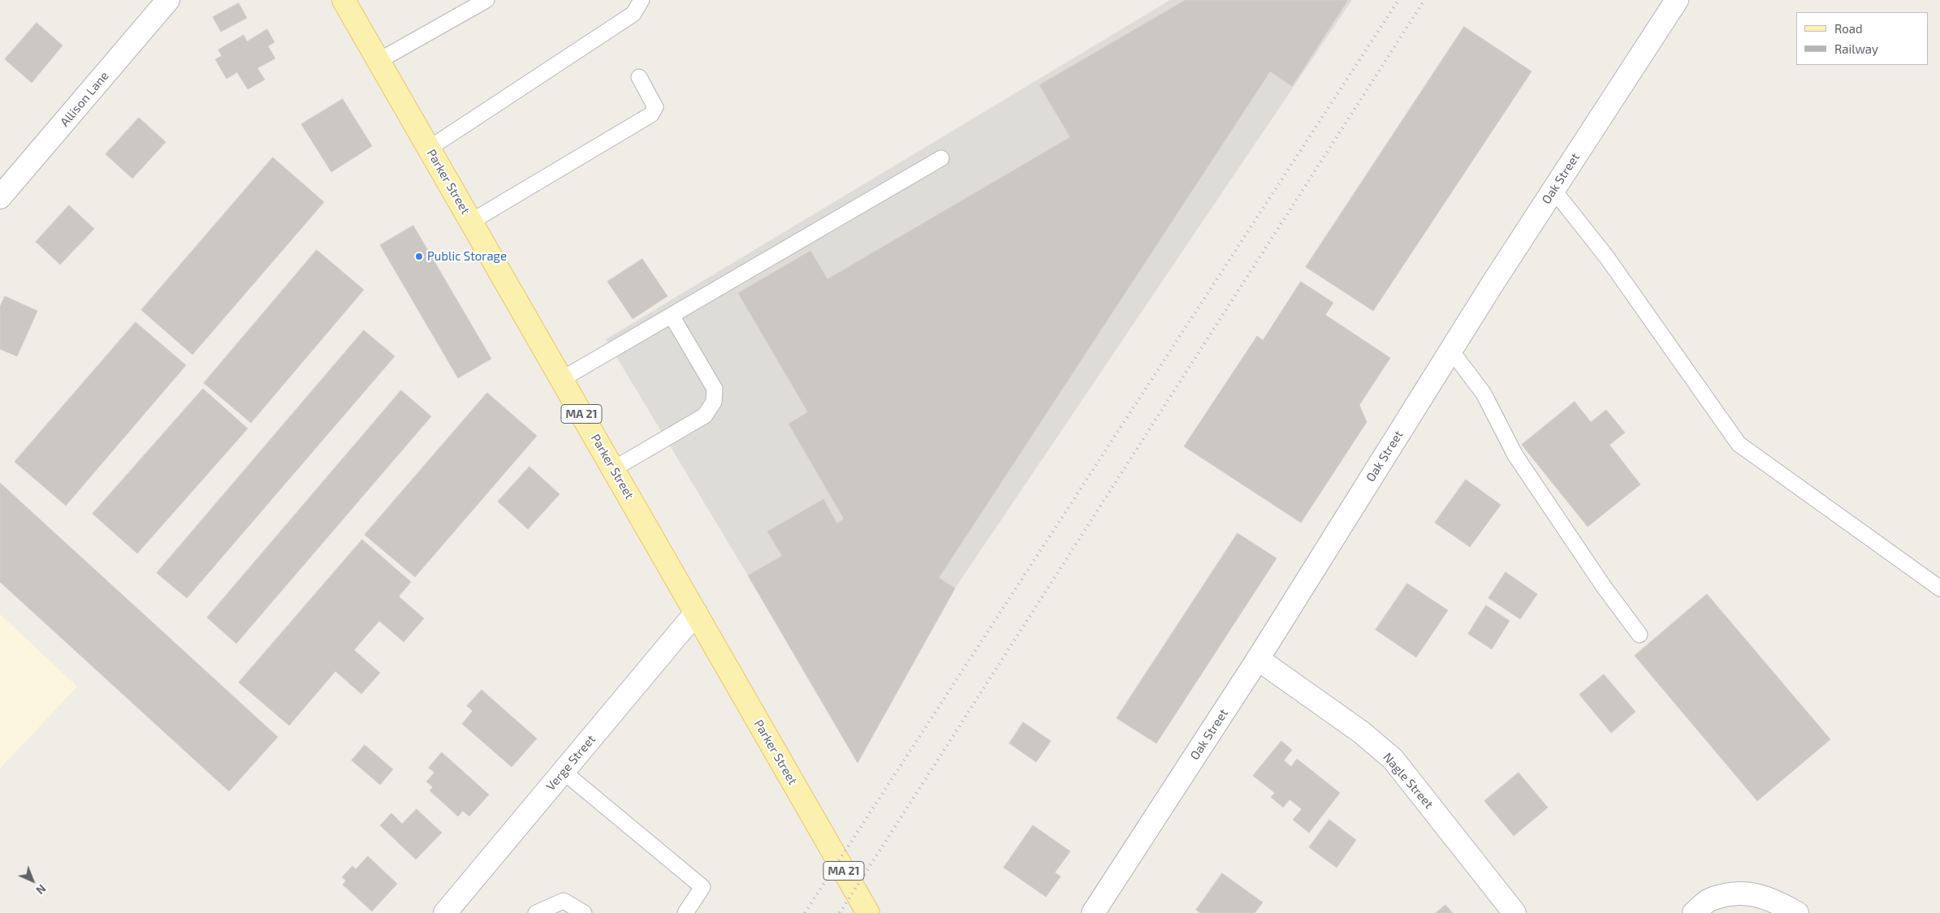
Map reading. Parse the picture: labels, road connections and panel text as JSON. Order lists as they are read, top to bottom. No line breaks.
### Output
{"streets":{"main road":["Parker Street","MA 21"],"street":["Allison Lane","Oak Street","Verge Street","Nagle Street"]},"crossings":[["Oak Street","Nagle Street"],["Parker Street","Verge Street"]],"places":["Public Storage"],"legend":["Road","Railway"],"north":"bottom right"}
